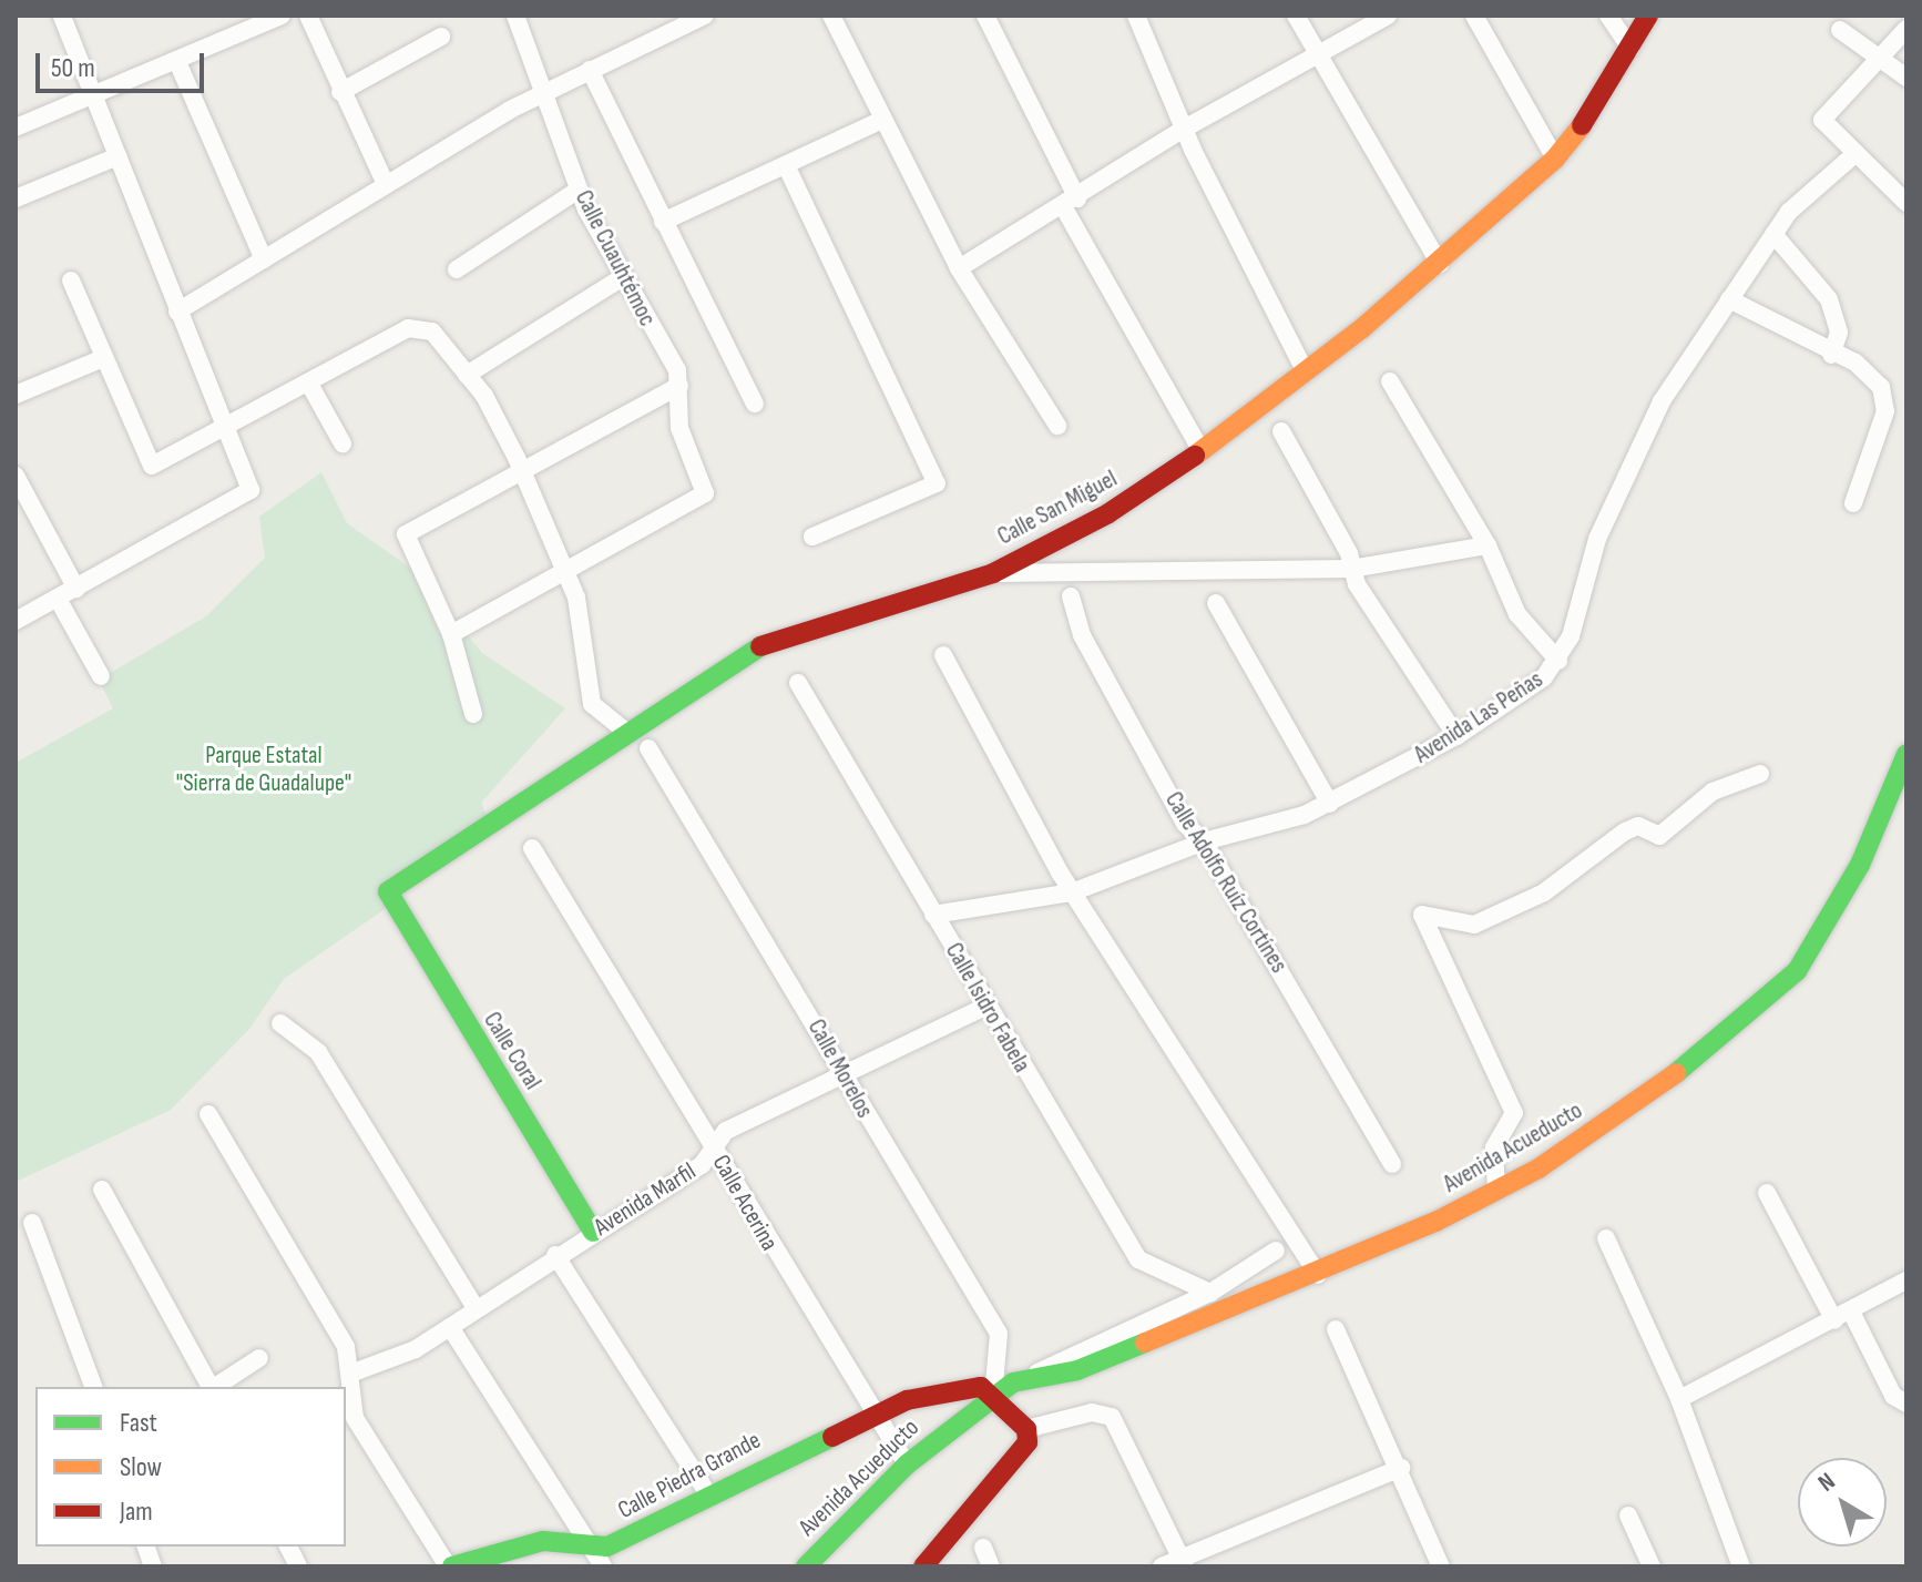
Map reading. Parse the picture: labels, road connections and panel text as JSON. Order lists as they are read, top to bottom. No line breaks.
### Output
{"streets":{"street":["Calle Cuauhtémoc","Calle San Miguel","Avenida Las Peñas","Calle Adolfo Ruíz Cortínes","Calle Isidro Fabela","Calle Coral","Calle Morelos","Avenida Acueducto","Avenida Marfil","Calle Acerina","Calle Piedra Grande"]},"crossings":[["Calle San Miguel","Calle Coral"],["Avenida Las Peñas","Calle Adolfo Ruíz Cortínes"],["Avenida Las Peñas","Calle Isidro Fabela"],["Calle Isidro Fabela","Avenida Marfil"],["Calle Coral","Avenida Marfil"],["Calle Morelos","Avenida Acueducto"],["Calle Morelos","Avenida Marfil"],["Calle Morelos","Calle Piedra Grande"],["Avenida Acueducto","Calle Acerina"],["Avenida Acueducto","Calle Piedra Grande"],["Avenida Marfil","Calle Acerina"],["Calle Acerina","Calle Piedra Grande"]],"parks":["Parque Estatal \"Sierra de Guadalupe\""],"legend":["Fast","Slow","Jam"],"scale_bar":"50 m","north":"top left"}
